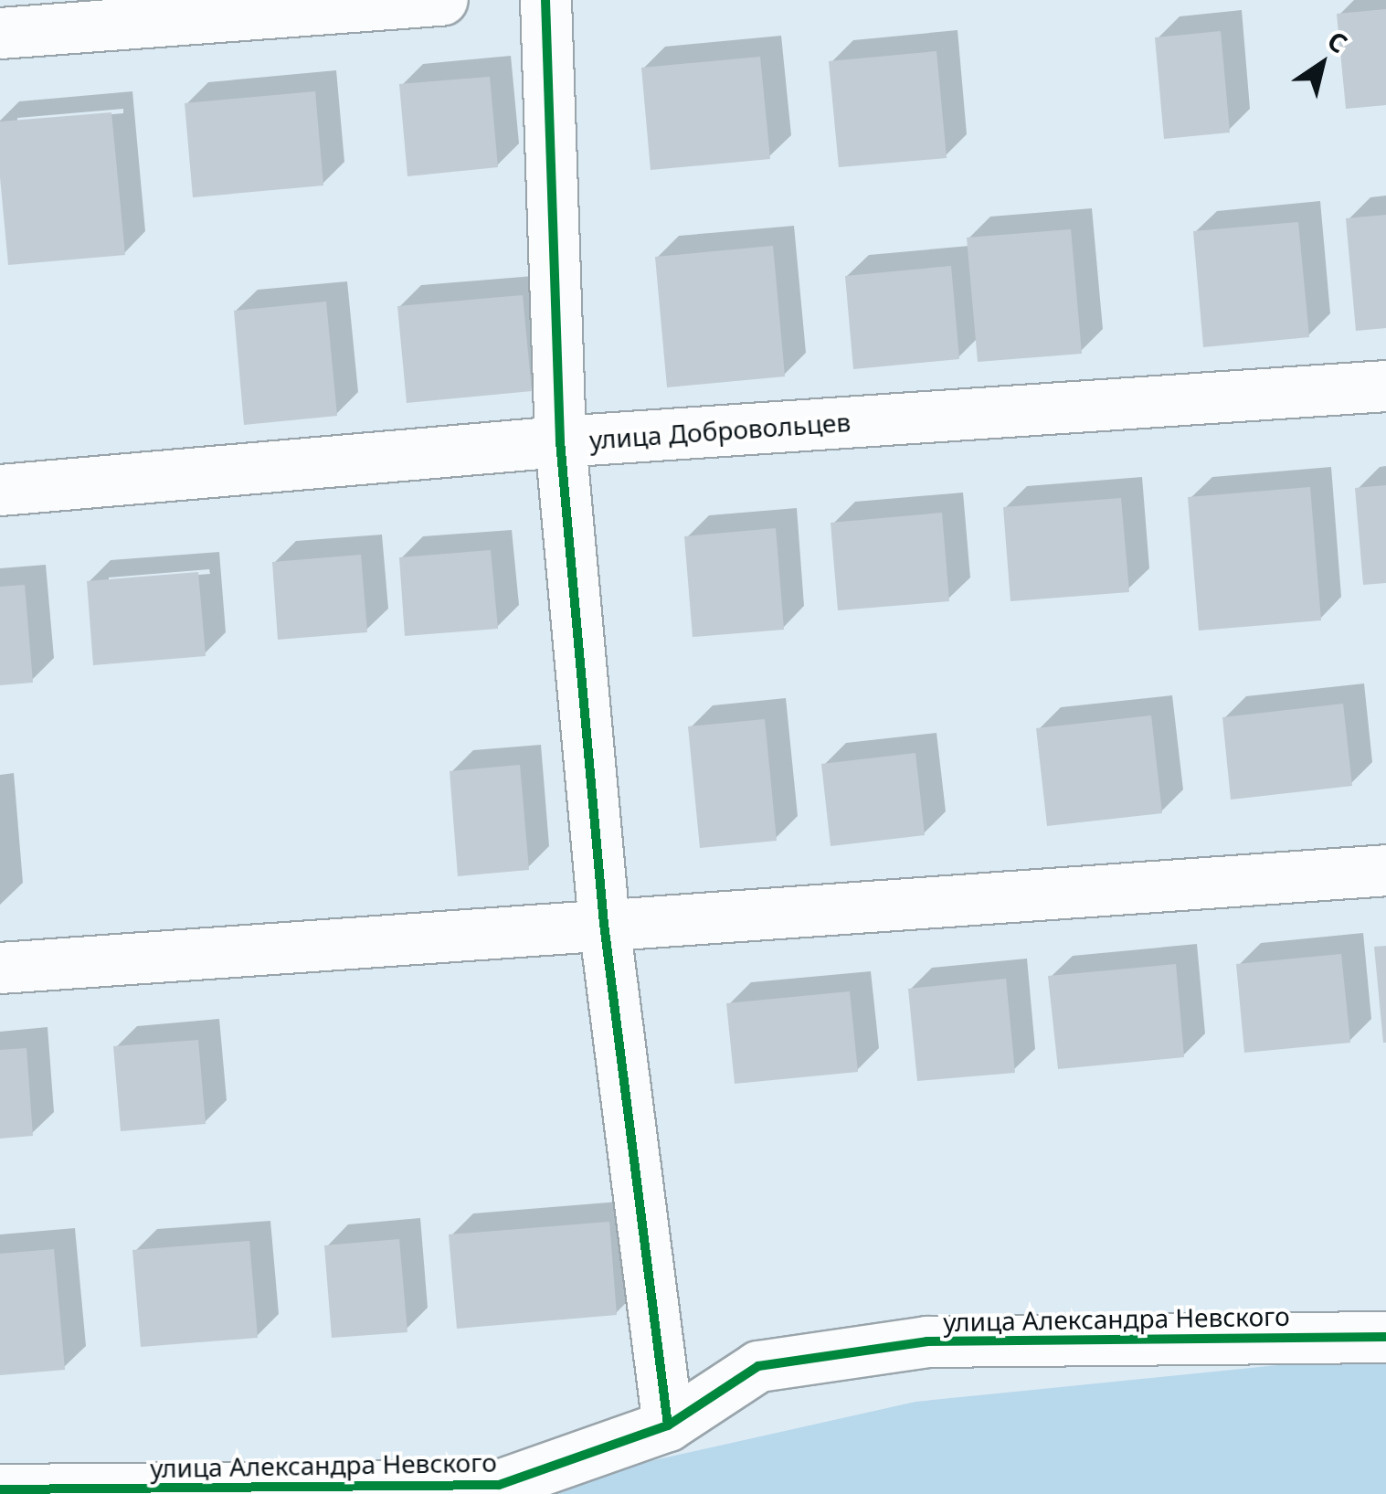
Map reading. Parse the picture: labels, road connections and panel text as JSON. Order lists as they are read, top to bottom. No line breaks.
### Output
{"streets":{"street":["улица Добровольцев","улица Александра Невского"]},"north":"top right"}
